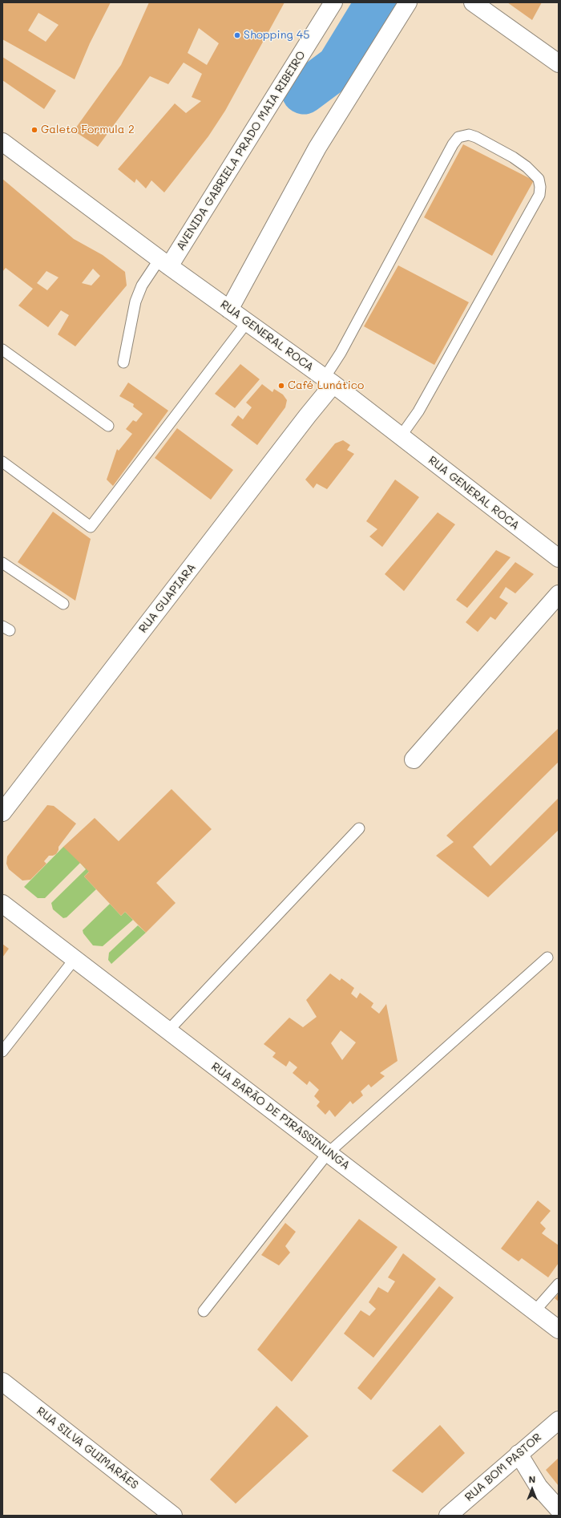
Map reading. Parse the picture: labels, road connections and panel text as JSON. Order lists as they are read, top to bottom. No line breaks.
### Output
{"streets":{"street":["AVENIDA GABRIELA PRADO MAIA RIBEIRO","RUA GENERAL ROCA","RUA GUAPIARA","RUA BARÃO DE PIRASSINUNGA","RUA SILVA GUIMARÃES","RUA BOM PASTOR"]},"crossings":[["AVENIDA GABRIELA PRADO MAIA RIBEIRO","RUA GENERAL ROCA"],["RUA GENERAL ROCA","RUA GUAPIARA"]],"places":["Shopping 45","Galeto Formula 2","Café Lunático"],"north":"top"}
